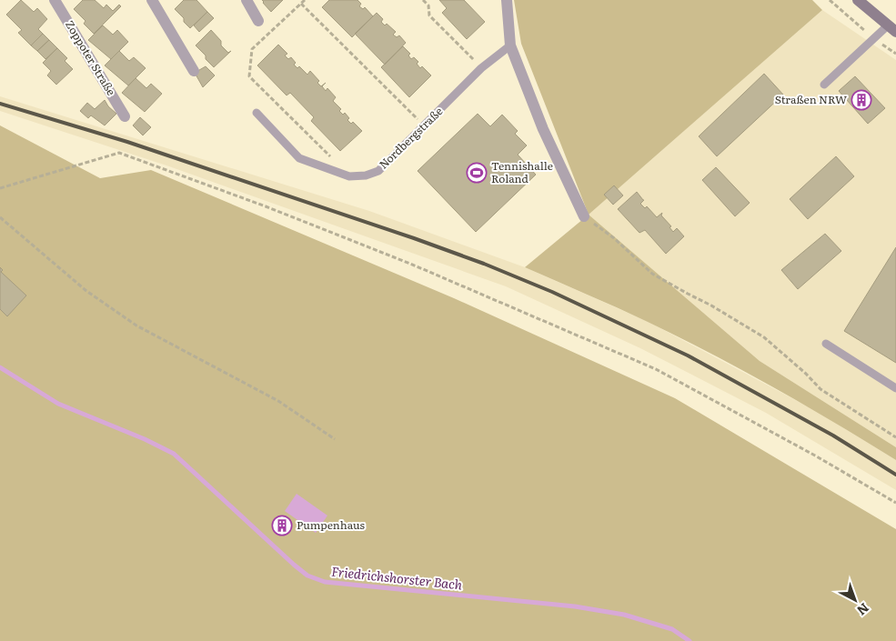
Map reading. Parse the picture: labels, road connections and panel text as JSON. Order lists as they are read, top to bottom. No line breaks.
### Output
{"streets":{"street":["Zoppoter Straße"],"lane":["Nordbergstraße"]},"water":["Friedrichshorster Bach"],"places":{"building":["Straßen NRW","Pumpenhaus"],"sports":["Tennishalle Roland"]},"north":"bottom right"}
